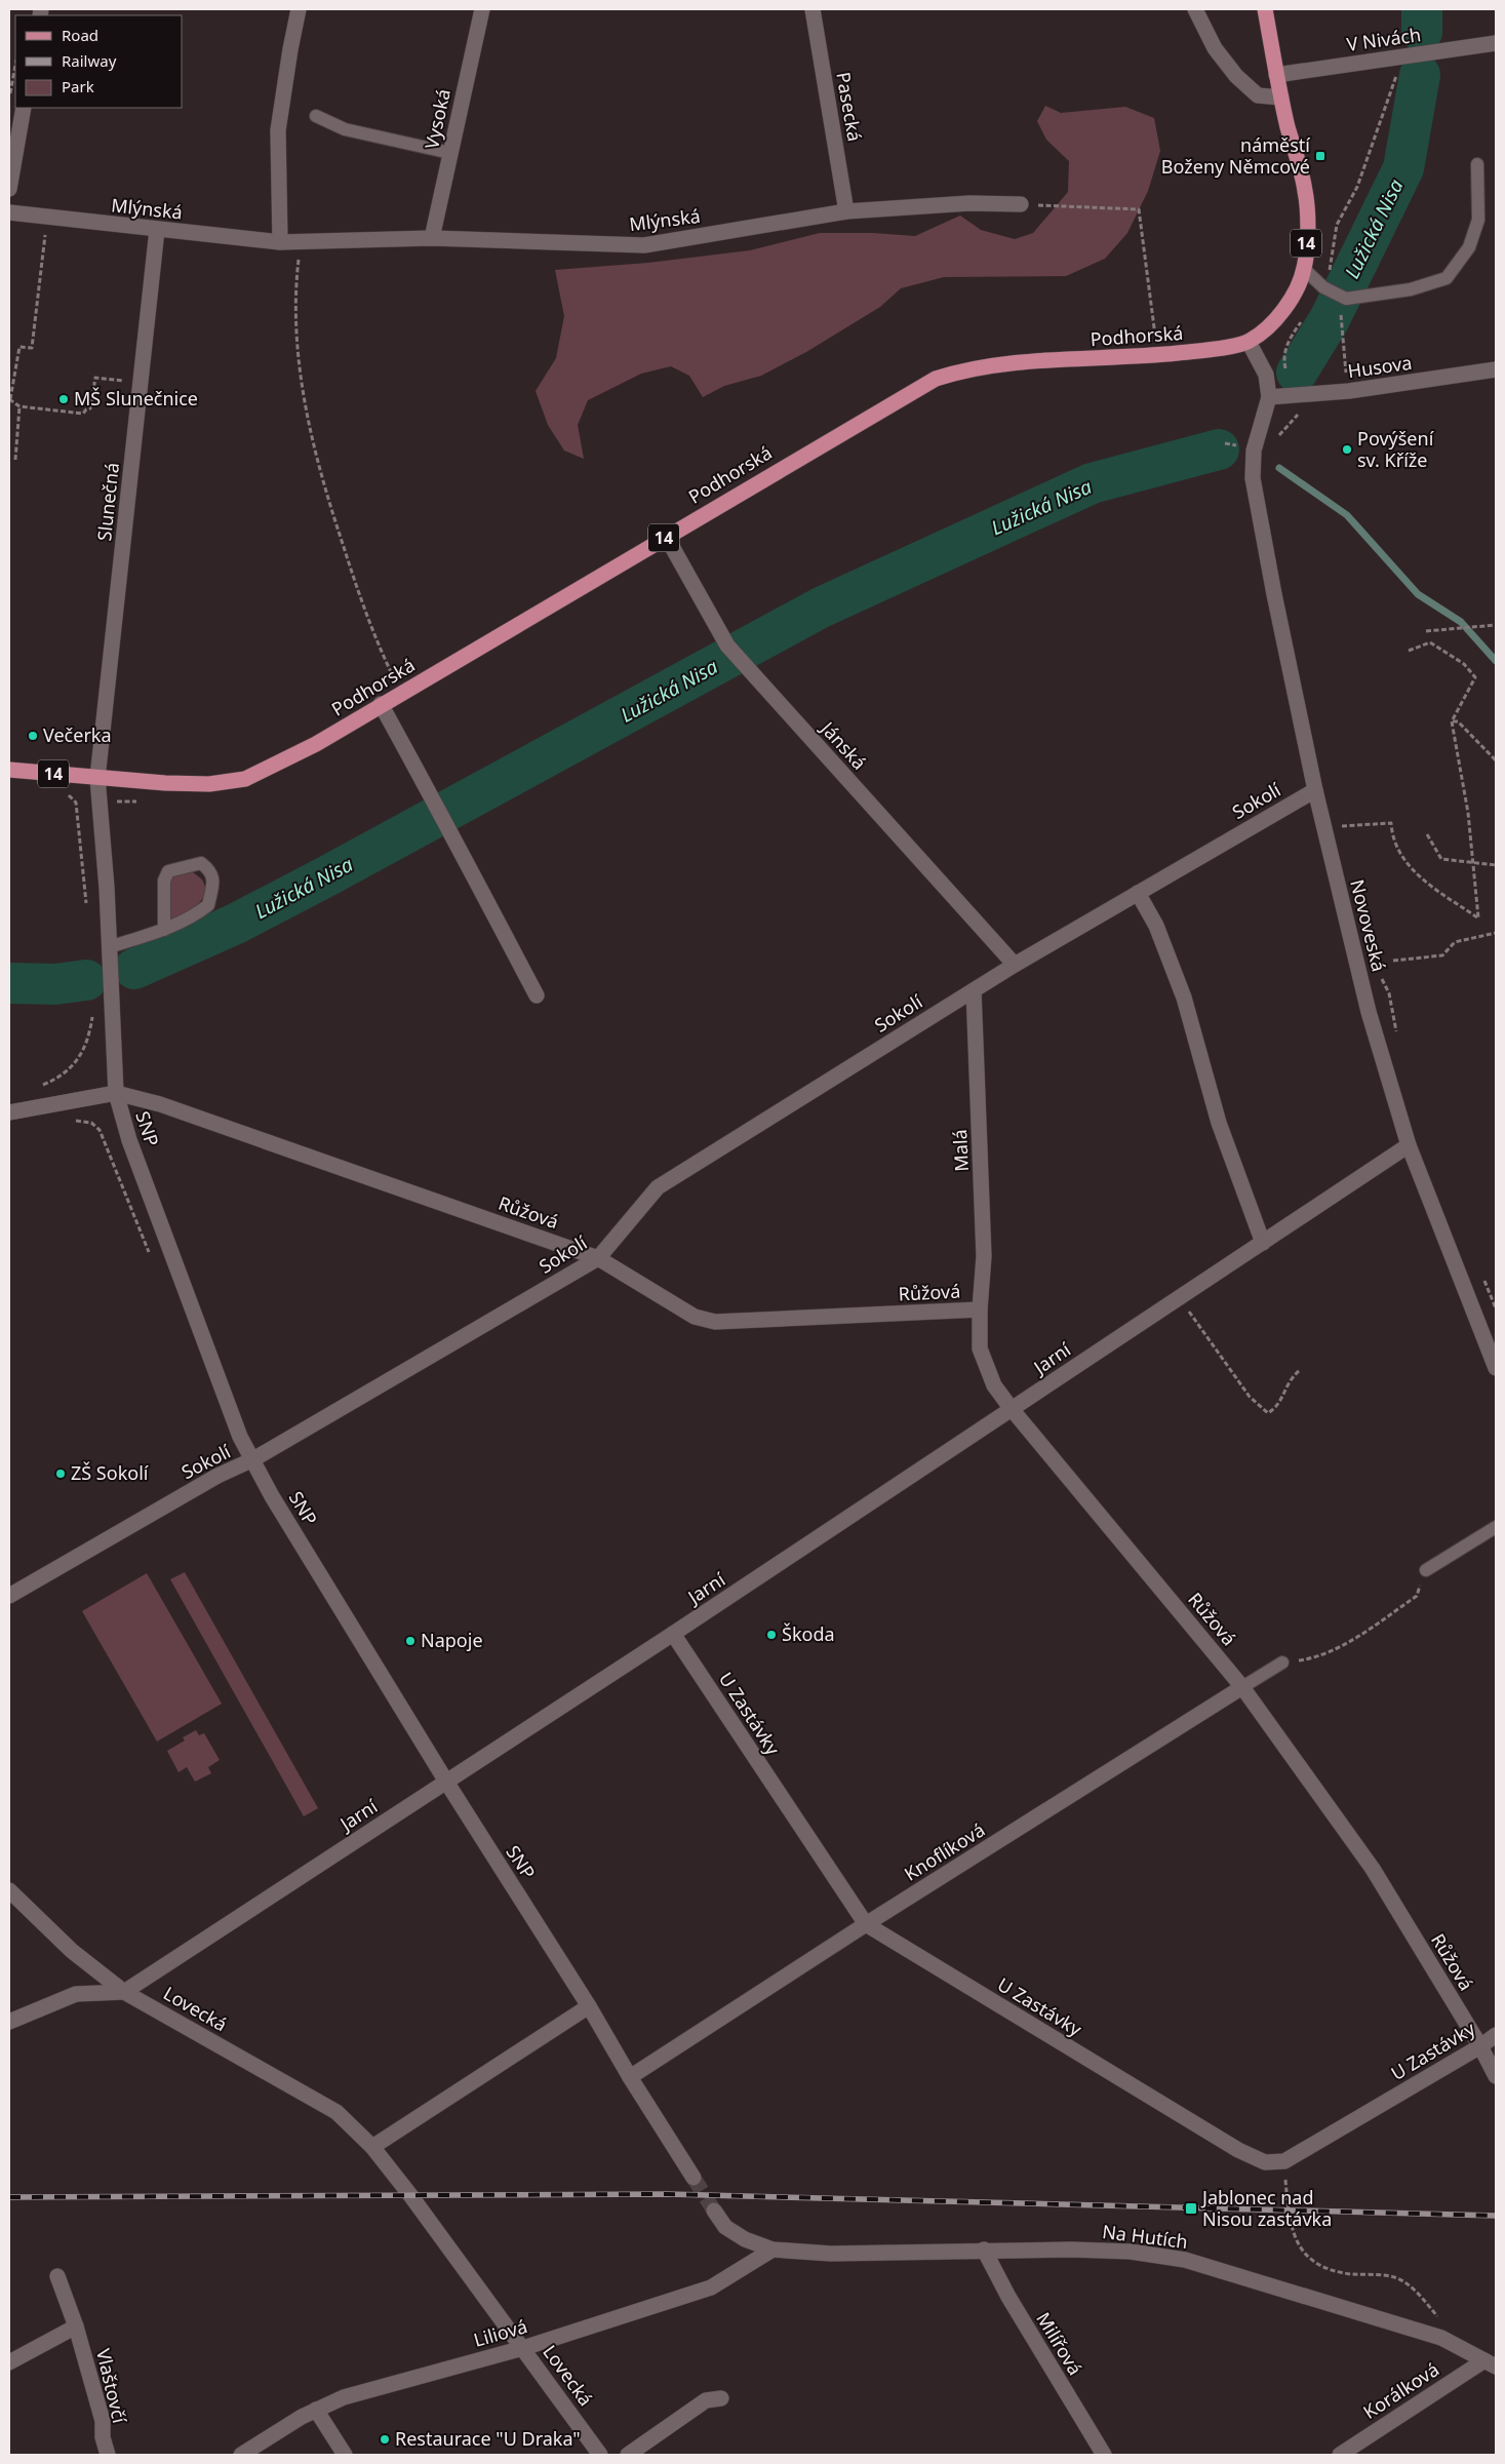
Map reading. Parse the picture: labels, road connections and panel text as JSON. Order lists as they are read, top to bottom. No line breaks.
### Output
{"streets":{"main road":["14","Podhorská"],"street":["V Nivách","Pasecká","Vysoká","Mlýnská","Husova","Slunečná","Jánská","Sokolí","Novoveská","SNP","Malá","Růžová","Jarní","U Zastávky","Knoflíková","Lovecká","Na Hutích","Liliová","Milířová","Vlaštovčí","Korálková"]},"crossings":[["V Nivách","Podhorská"],["Pasecká","Mlýnská"],["Vysoká","Mlýnská"],["Mlýnská","Slunečná"],["Podhorská","Slunečná"],["Podhorská","Jánská"],["Podhorská","SNP"],["Husova","Novoveská"],["Slunečná","SNP"],["Jánská","Sokolí"],["Sokolí","Novoveská"],["Sokolí","SNP"],["Sokolí","Malá"],["Sokolí","Růžová"],["Novoveská","Jarní"],["SNP","Růžová"],["SNP","Jarní"],["SNP","Knoflíková"],["Malá","Růžová"],["Růžová","Jarní"],["Růžová","U Zastávky"],["Růžová","Knoflíková"],["Jarní","U Zastávky"],["Jarní","Lovecká"],["U Zastávky","Knoflíková"],["Lovecká","Liliová"],["Na Hutích","Liliová"],["Na Hutích","Milířová"],["Na Hutích","Korálková"]],"water":["Lužická Nisa"],"places":{"transit":["náměstí Boženy Němcové","Jablonec nad Nisou zastávka"],"other":["MŠ Slunečnice","Povýšení sv. Kříže","Večerka","ZŠ Sokolí","Škoda","Napoje","Restaurace \"U Draka\""]},"legend":["Road","Railway","Park"]}
